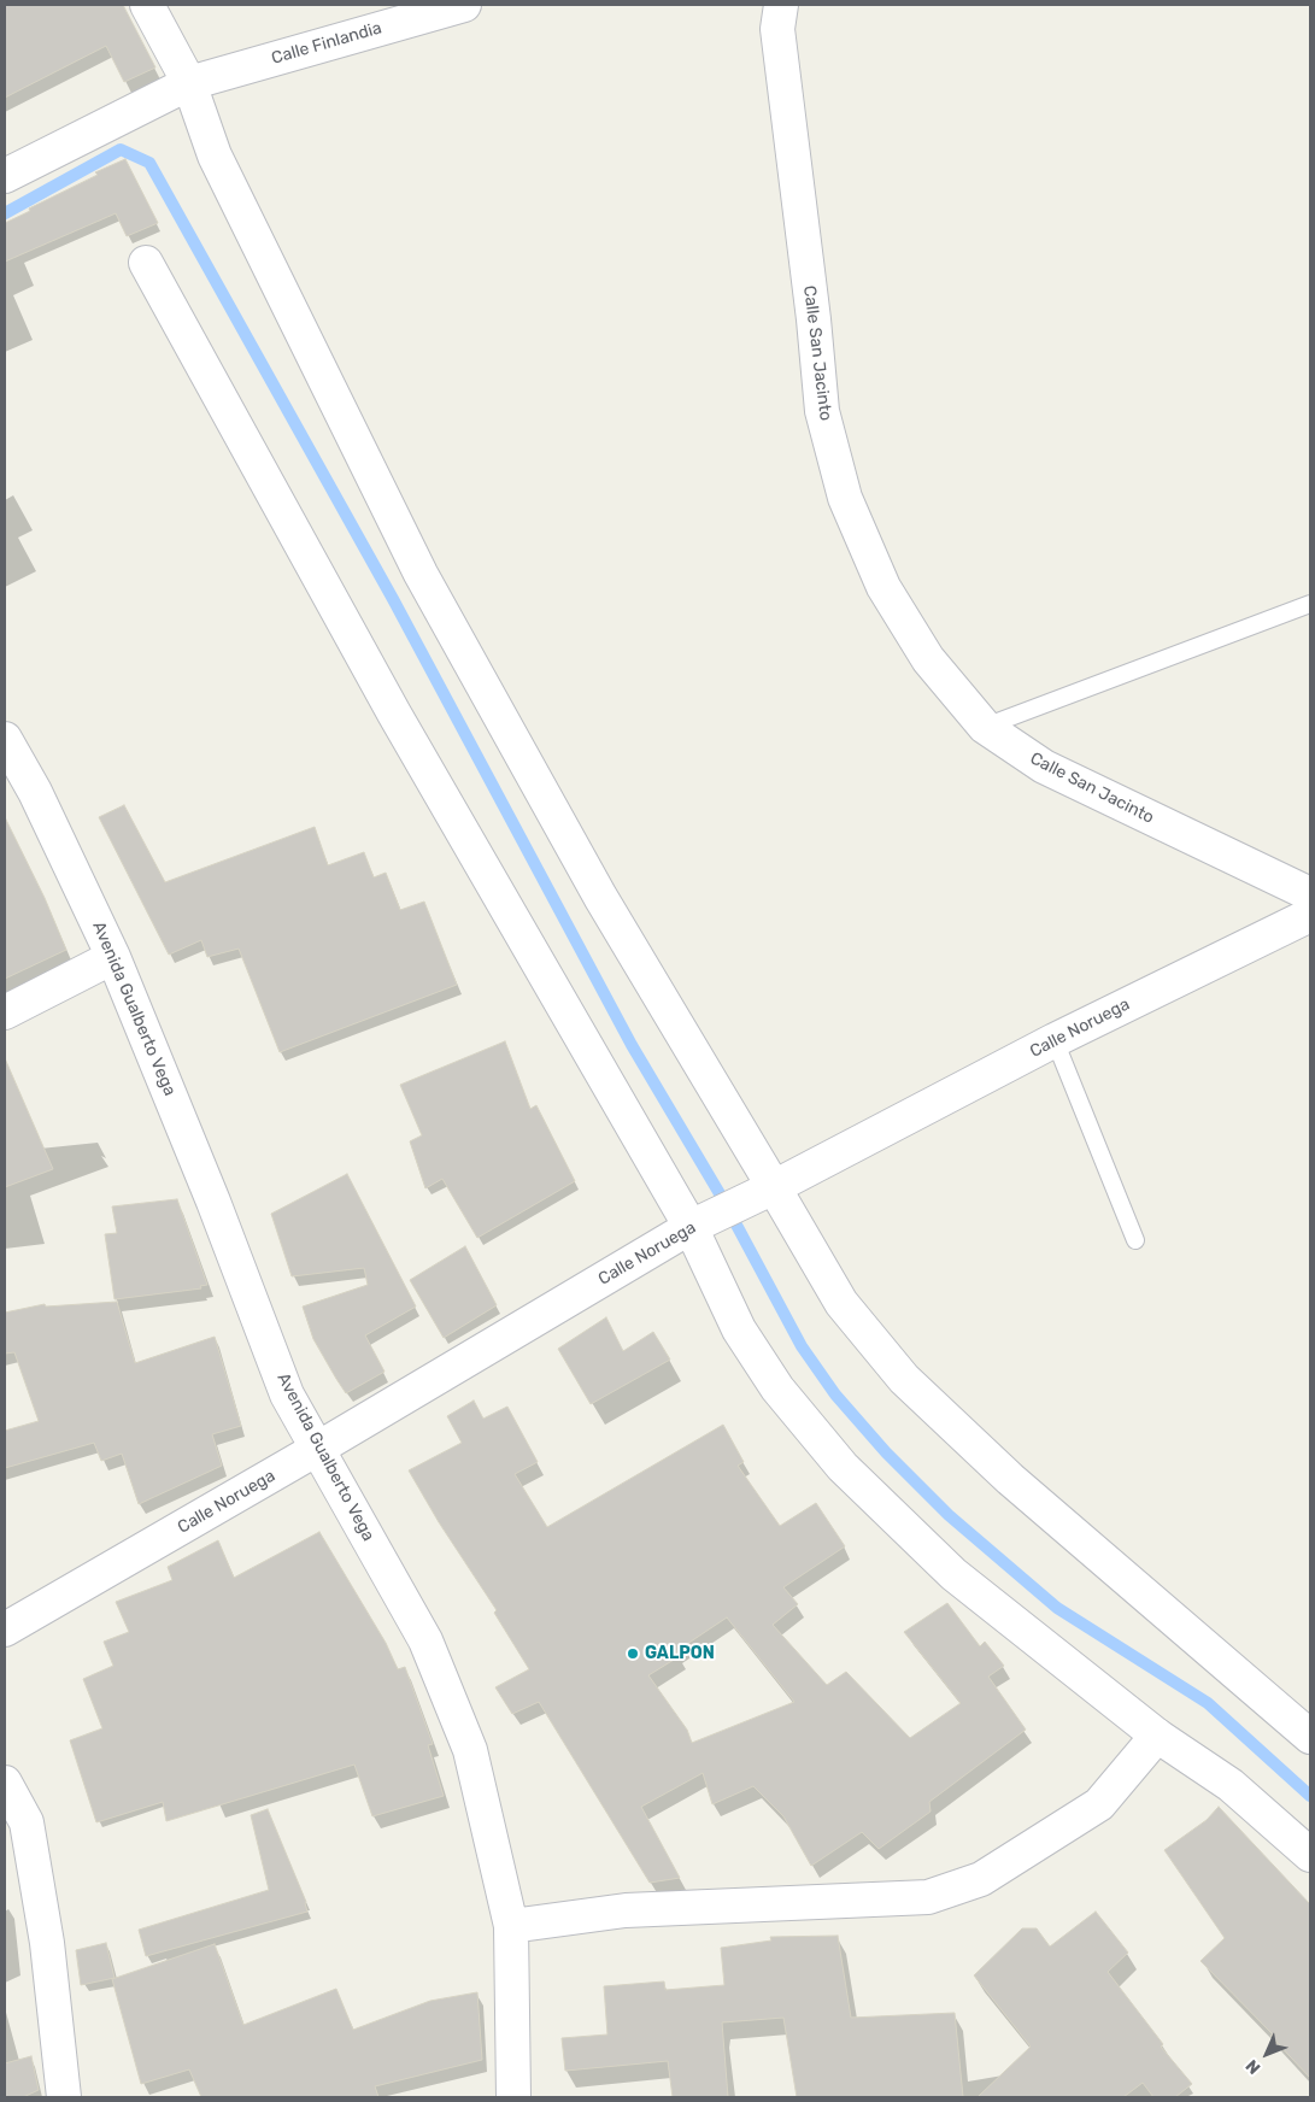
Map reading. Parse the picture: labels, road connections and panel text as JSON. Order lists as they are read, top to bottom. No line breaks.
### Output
{"streets":{"street":["Calle Finlandia","Calle San Jacinto","Avenida Gualberto Vega","Calle Noruega"]},"crossings":[["Avenida Gualberto Vega","Calle Noruega"]],"places":["GALPON"],"north":"bottom left"}
